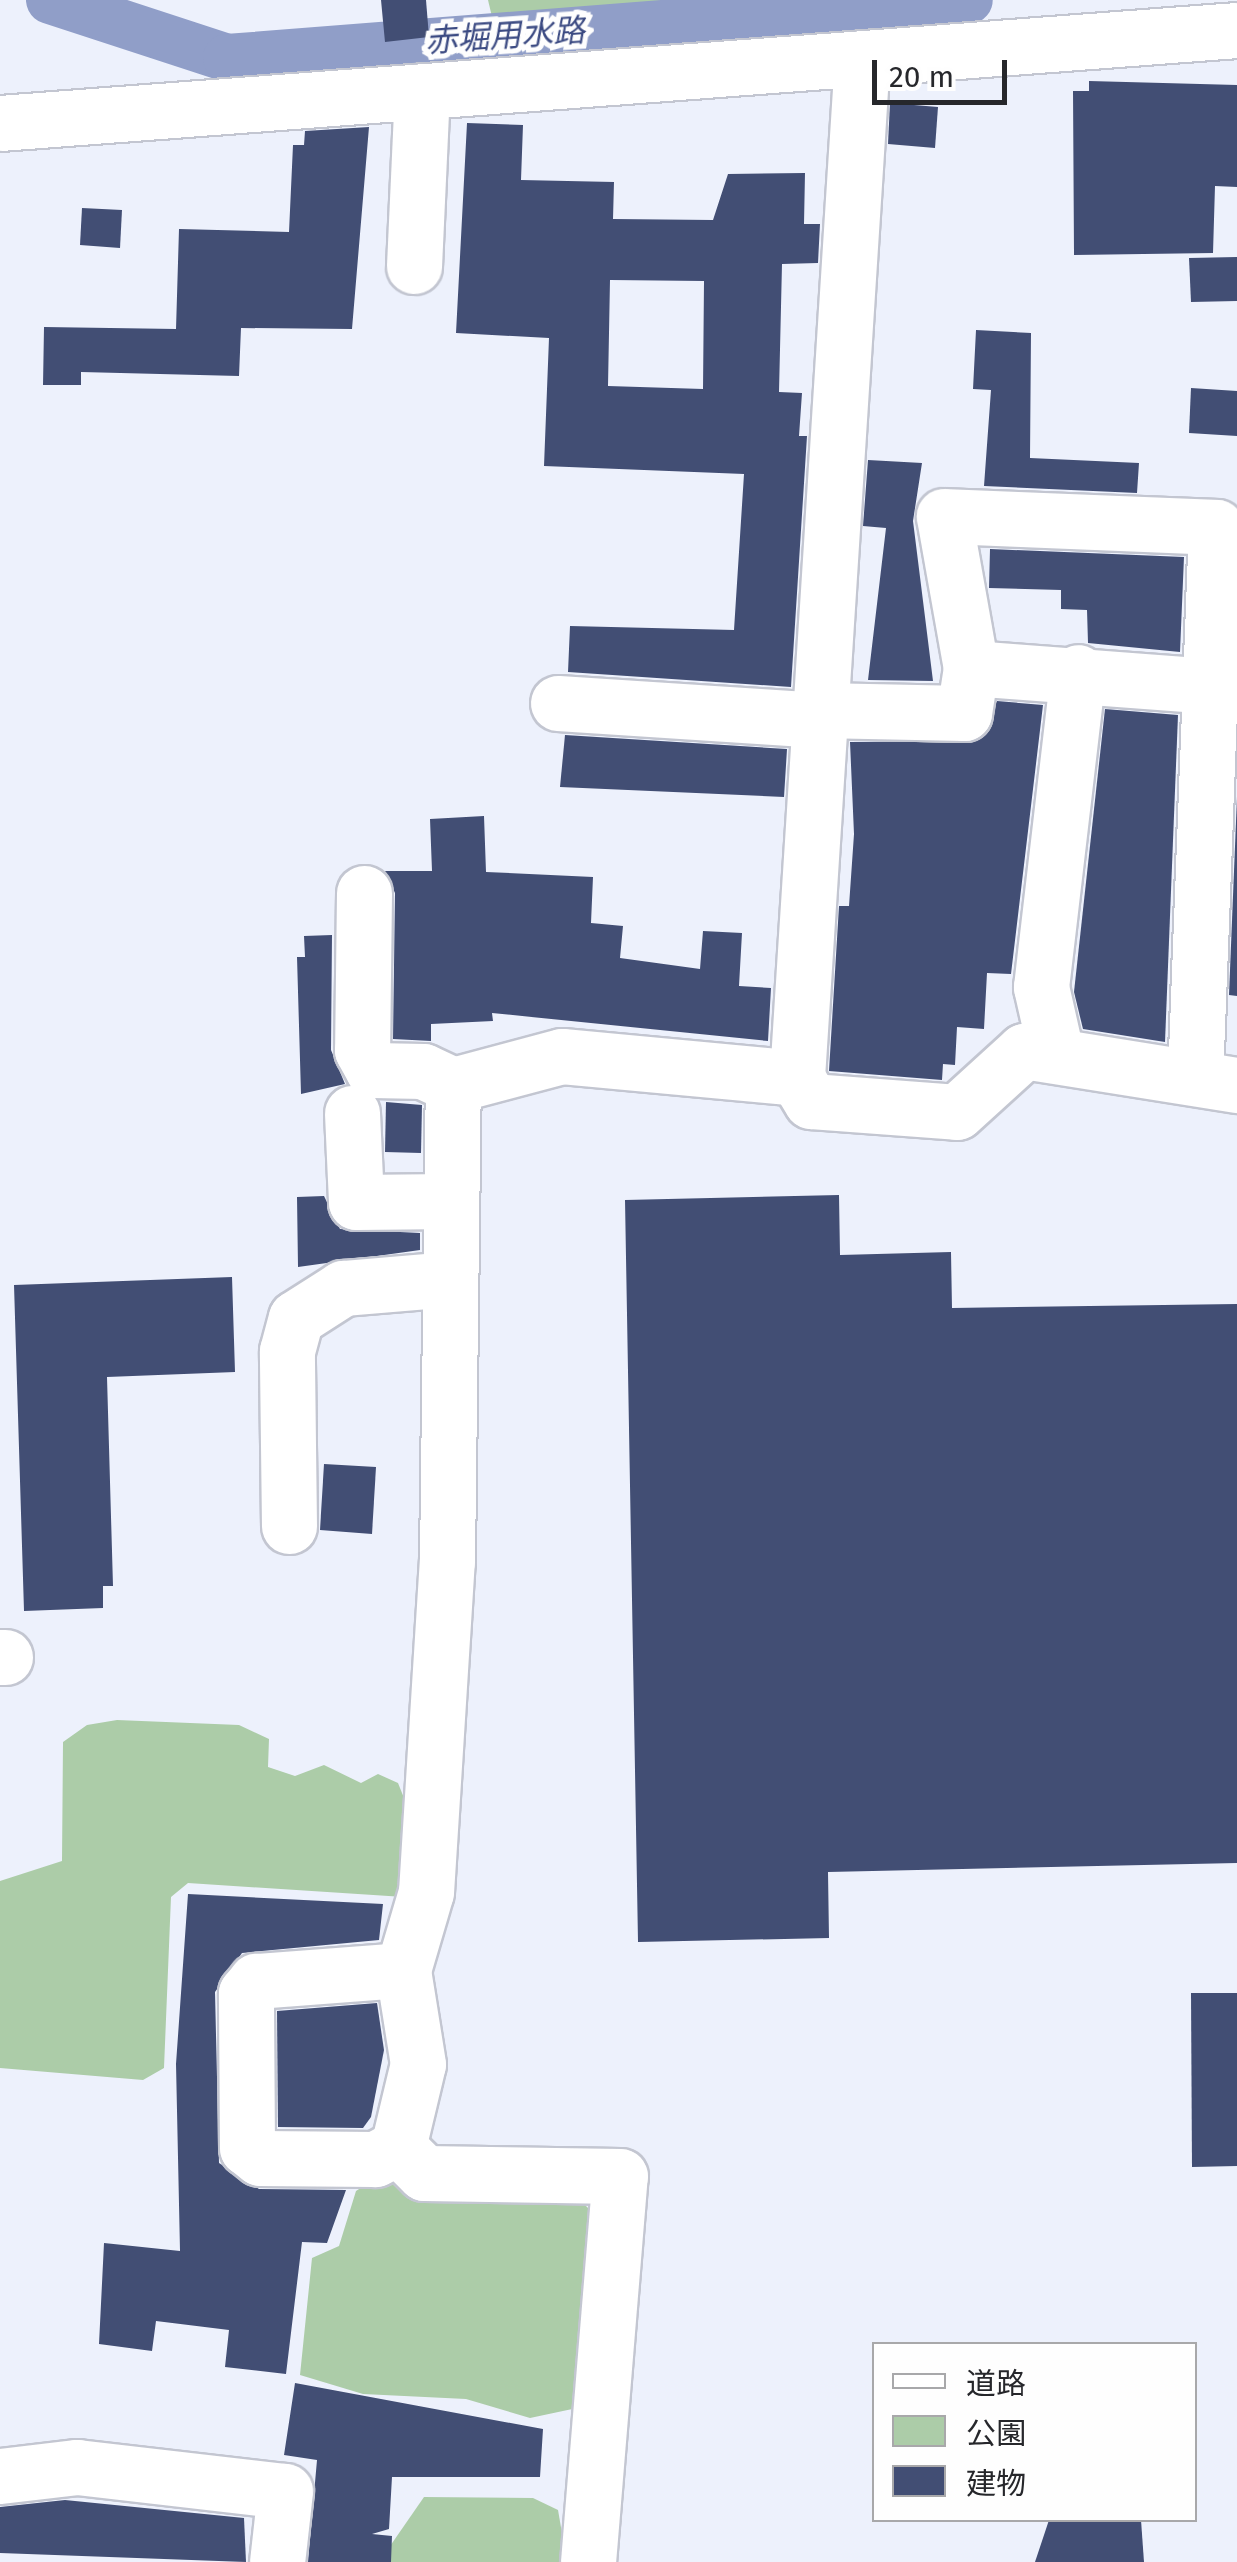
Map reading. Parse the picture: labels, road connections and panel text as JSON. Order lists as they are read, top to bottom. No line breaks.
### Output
{"water":["赤堀用水路"],"legend":["道路","公園","建物"],"scale_bar":"20 m"}
